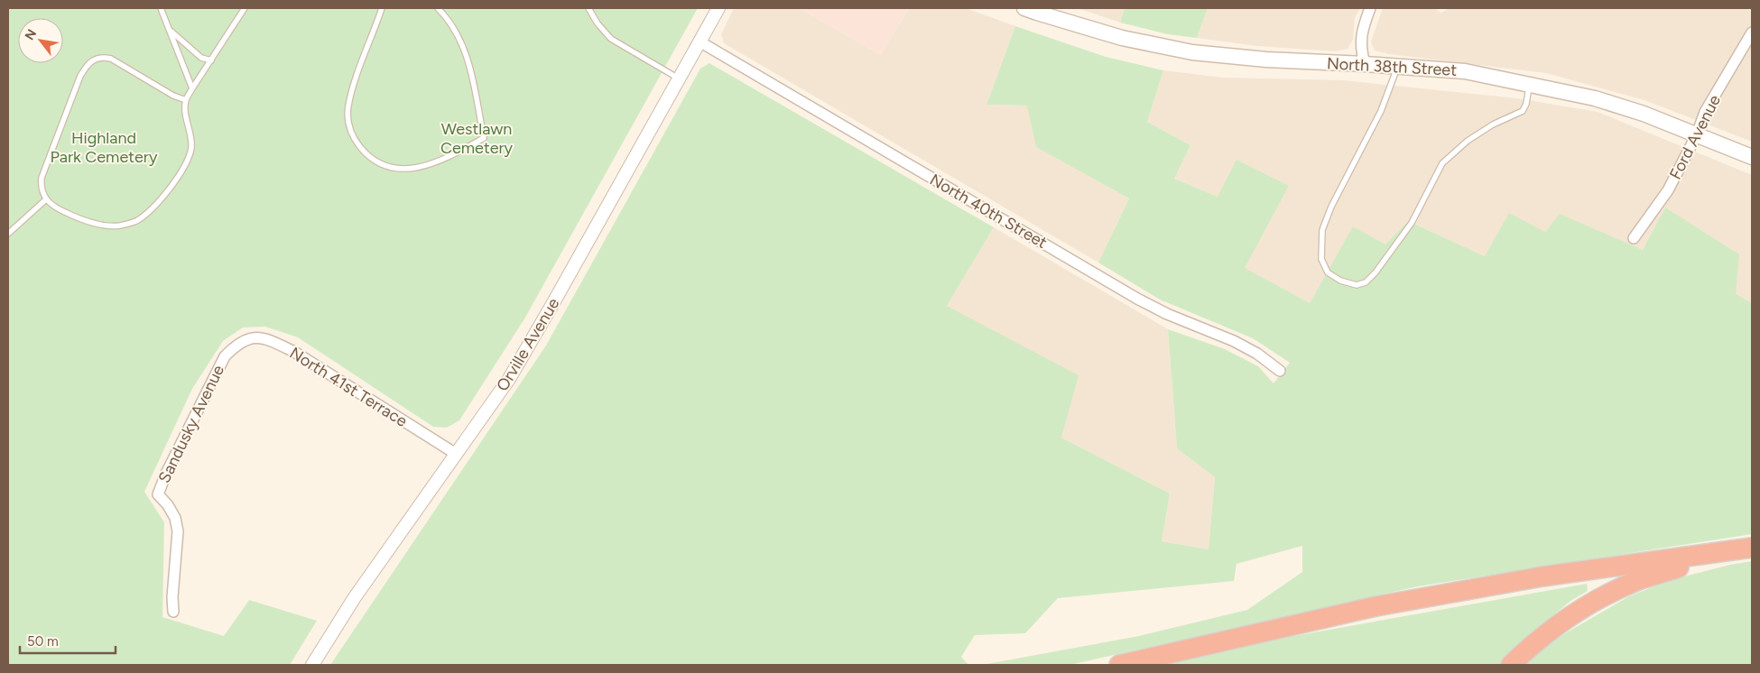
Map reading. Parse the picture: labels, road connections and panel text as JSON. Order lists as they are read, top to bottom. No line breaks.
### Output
{"streets":{"main road":["North 38th Street"],"street":["Ford Avenue","North 40th Street","Orville Avenue","North 41st Terrace","Sandusky Avenue"]},"crossings":[["North 38th Street","Ford Avenue"],["North 40th Street","Orville Avenue"],["Orville Avenue","North 41st Terrace"],["North 41st Terrace","Sandusky Avenue"]],"parks":["Westlawn Cemetery","Highland Park Cemetery"],"scale_bar":"50 m","north":"top left"}
